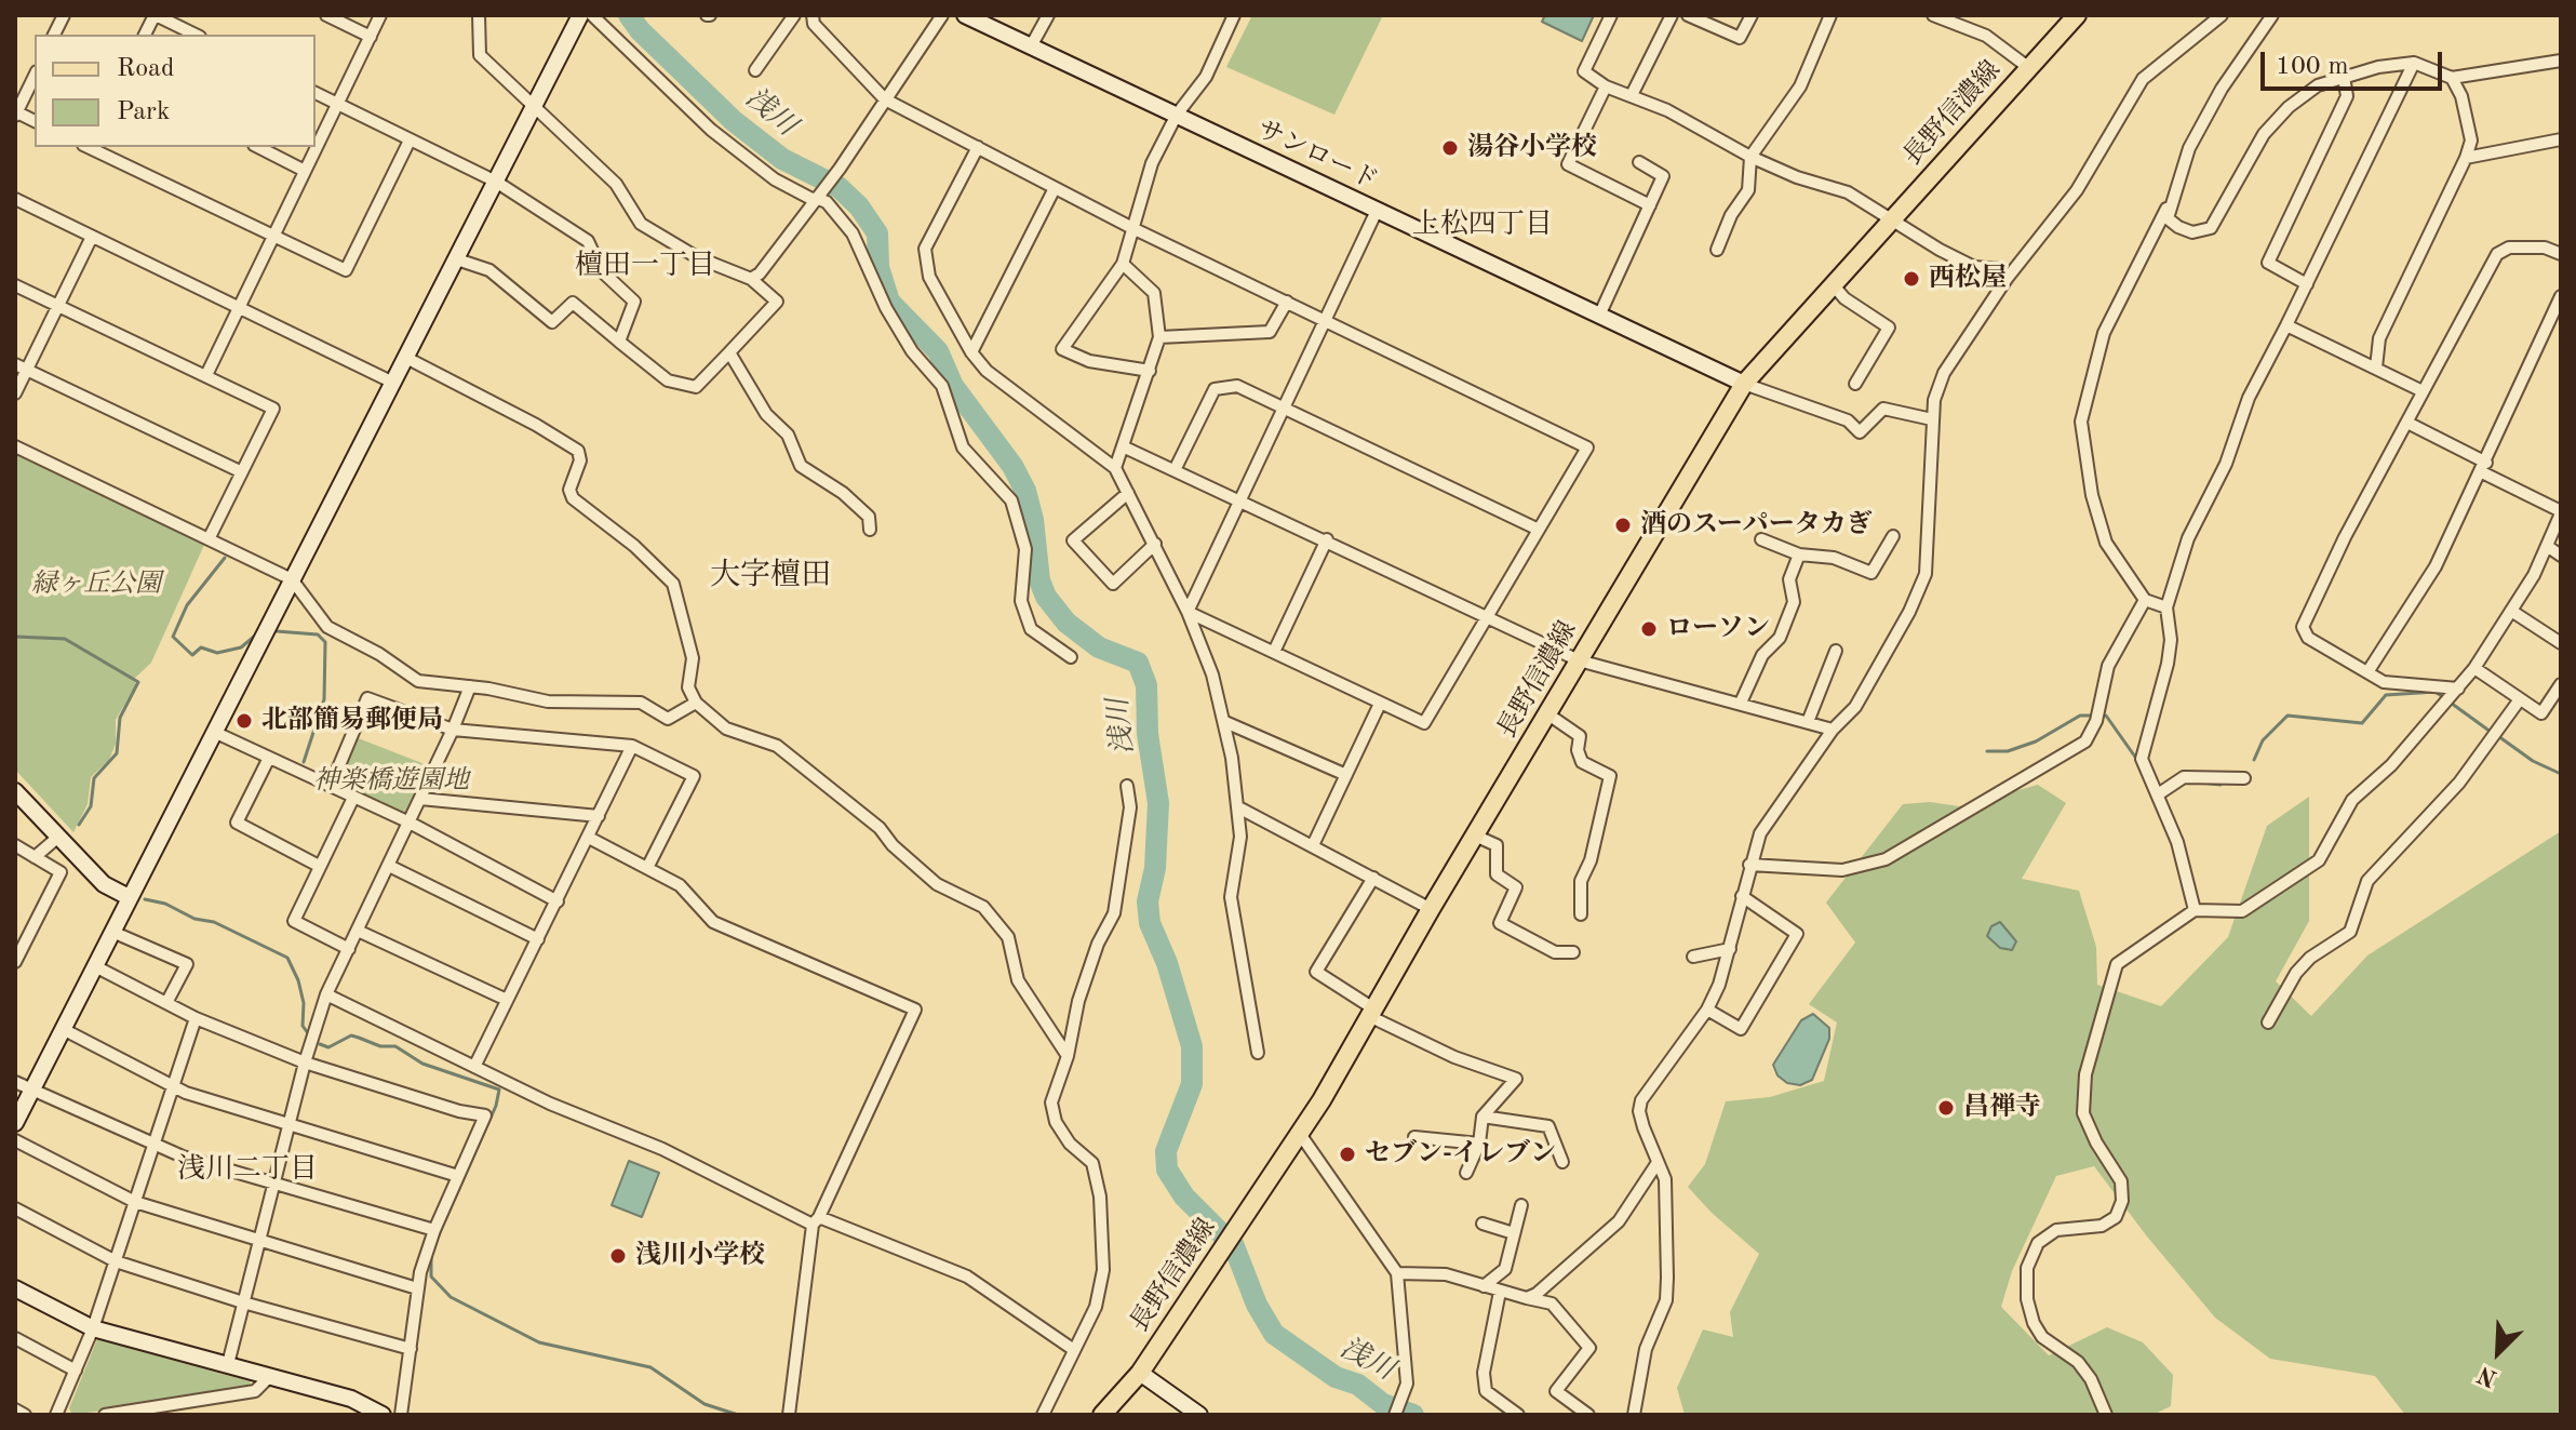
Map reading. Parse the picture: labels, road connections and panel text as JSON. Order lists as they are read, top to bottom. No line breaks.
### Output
{"streets":{"main road":["長野信濃線"],"street":["サンロード"]},"crossings":[["長野信濃線","サンロード"]],"districts":["上松四丁目","檀田一丁目","大字檀田","浅川二丁目"],"water":["浅川"],"parks":["緑ヶ丘公園","神楽橋遊園地"],"places":["湯谷小学校","西松屋","酒のスーパータカぎ","ローソン","北部簡易郵便局","昌禅寺","セブン-イレブン","浅川小学校"],"legend":["Road","Park"],"scale_bar":"100 m","north":"bottom left"}
